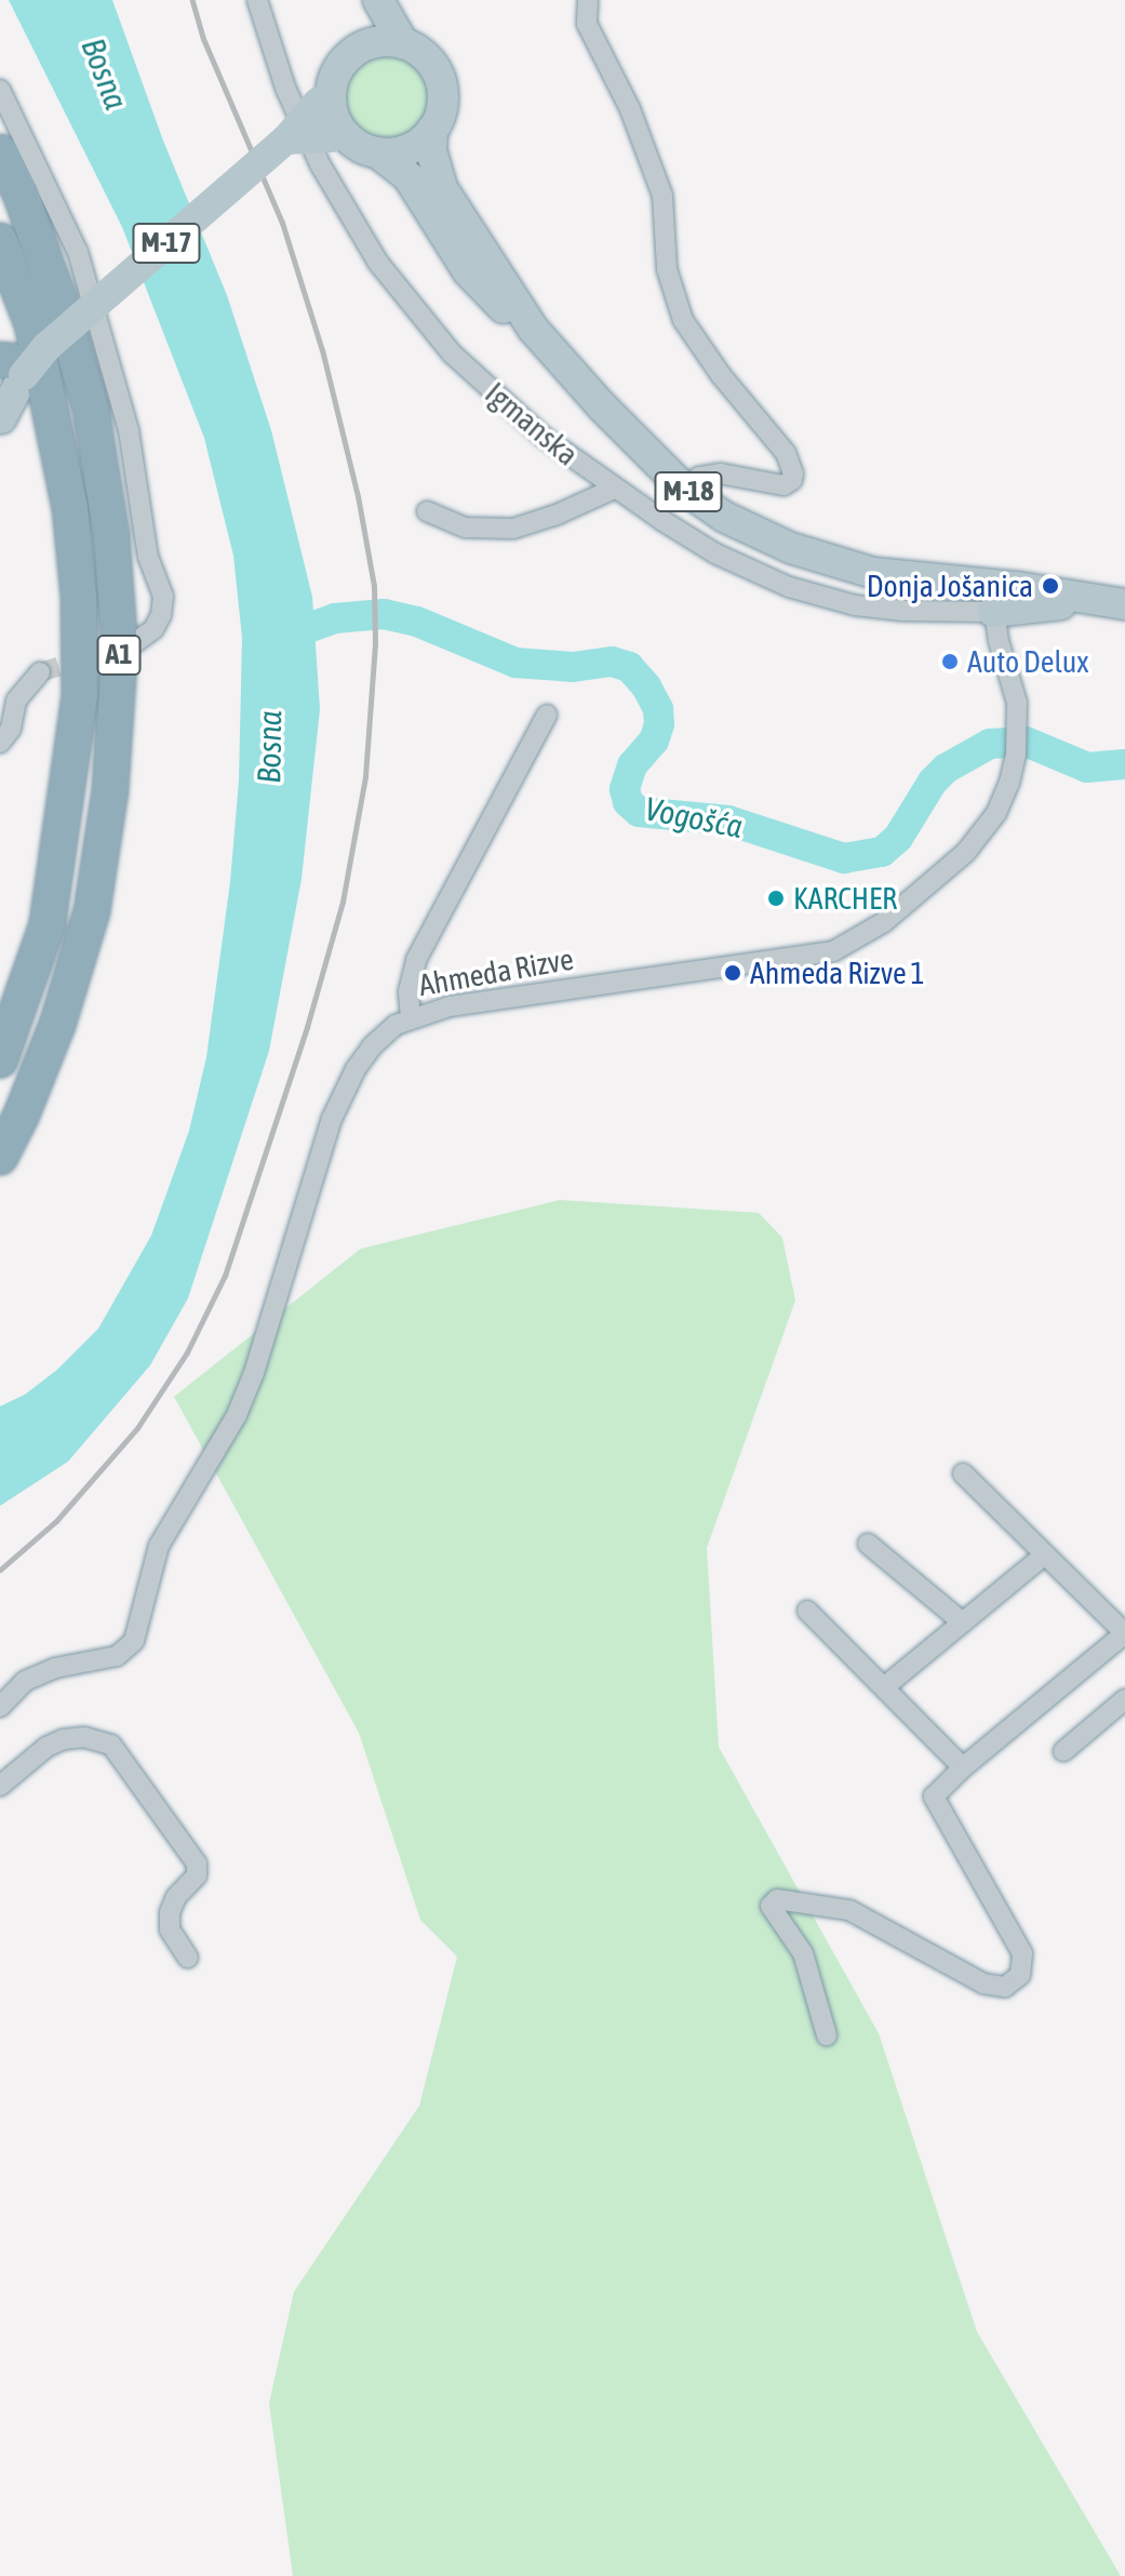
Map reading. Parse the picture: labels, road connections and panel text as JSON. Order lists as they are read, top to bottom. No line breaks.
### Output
{"streets":{"highway":["A1"],"main road":["M-17","M-18"],"street":["Igmanska","Ahmeda Rizve"]},"crossings":[["M-17","M-18"],["Igmanska","M-18"],["Igmanska","Ahmeda Rizve"],["M-18","Ahmeda Rizve"]],"water":["Bosna","Vogošća"],"places":["Donja Jošanica","Auto Delux","KARCHER","Ahmeda Rizve 1"]}
